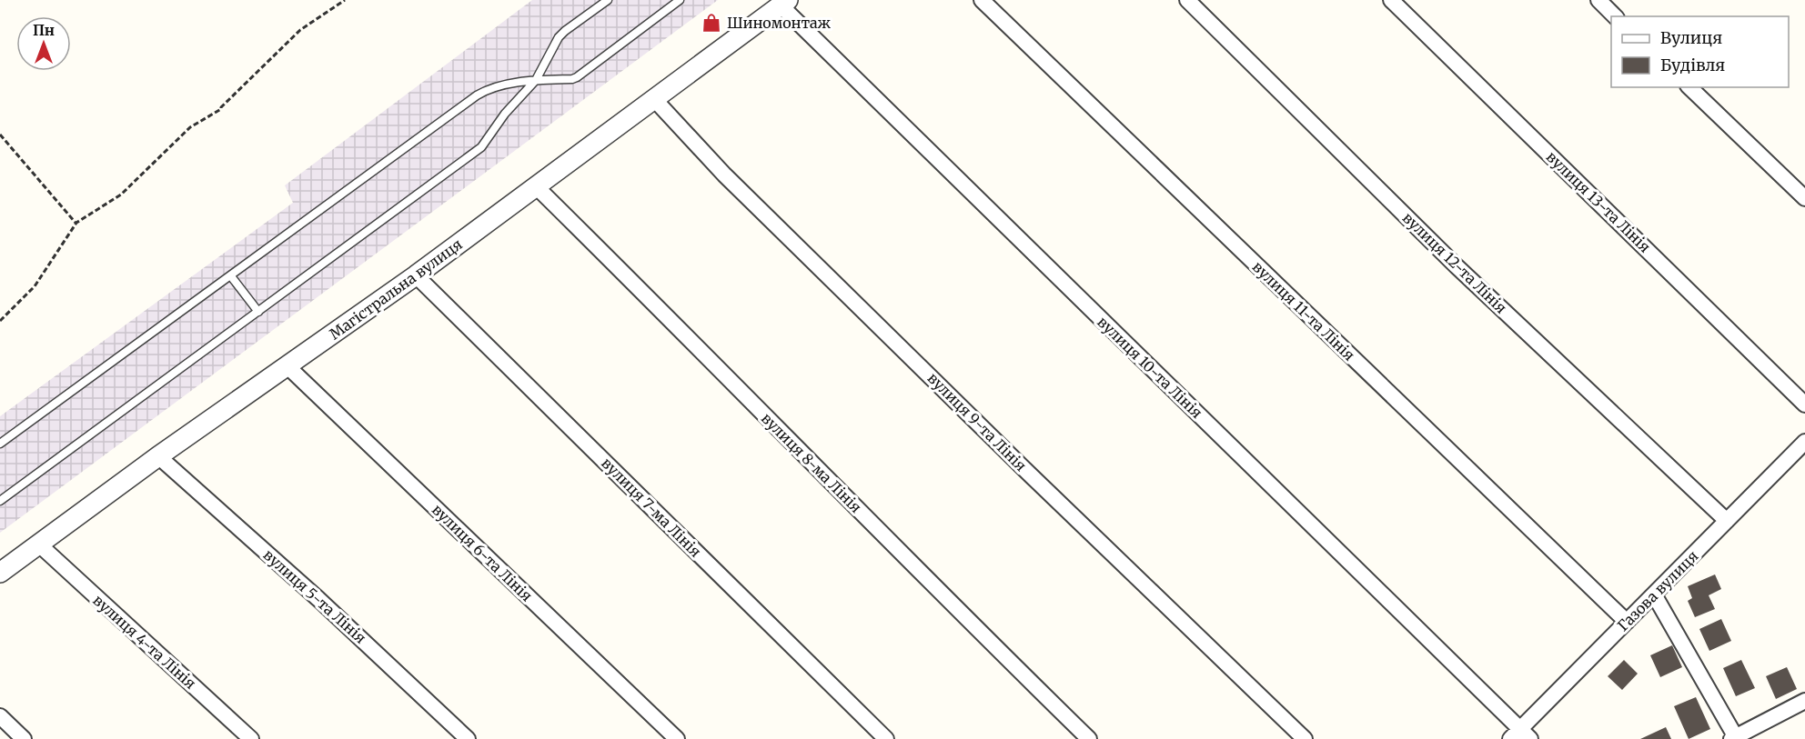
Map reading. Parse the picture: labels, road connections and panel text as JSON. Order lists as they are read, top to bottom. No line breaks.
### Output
{"streets":{"street":["вулиця 13-та Лінія","вулиця 12-та Лінія","Магістральна вулиця","вулиця 11-та Лінія","вулиця 10-та Лінія","вулиця 9-та Лінія","вулиця 8-ма Лінія","вулиця 7-ма Лінія","вулиця 6-та Лінія","Газова вулиця","вулиця 5-та Лінія","вулиця 4-та Лінія"]},"crossings":[["вулиця 12-та Лінія","Газова вулиця"],["Магістральна вулиця","вулиця 10-та Лінія"],["Магістральна вулиця","вулиця 9-та Лінія"],["Магістральна вулиця","вулиця 8-ма Лінія"],["Магістральна вулиця","вулиця 7-ма Лінія"],["Магістральна вулиця","вулиця 6-та Лінія"],["Магістральна вулиця","вулиця 5-та Лінія"],["Магістральна вулиця","вулиця 4-та Лінія"],["вулиця 11-та Лінія","Газова вулиця"],["вулиця 10-та Лінія","Газова вулиця"]],"places":{"shop":["Шиномонтаж"]},"legend":["Вулиця","Будівля"],"north":"top"}
